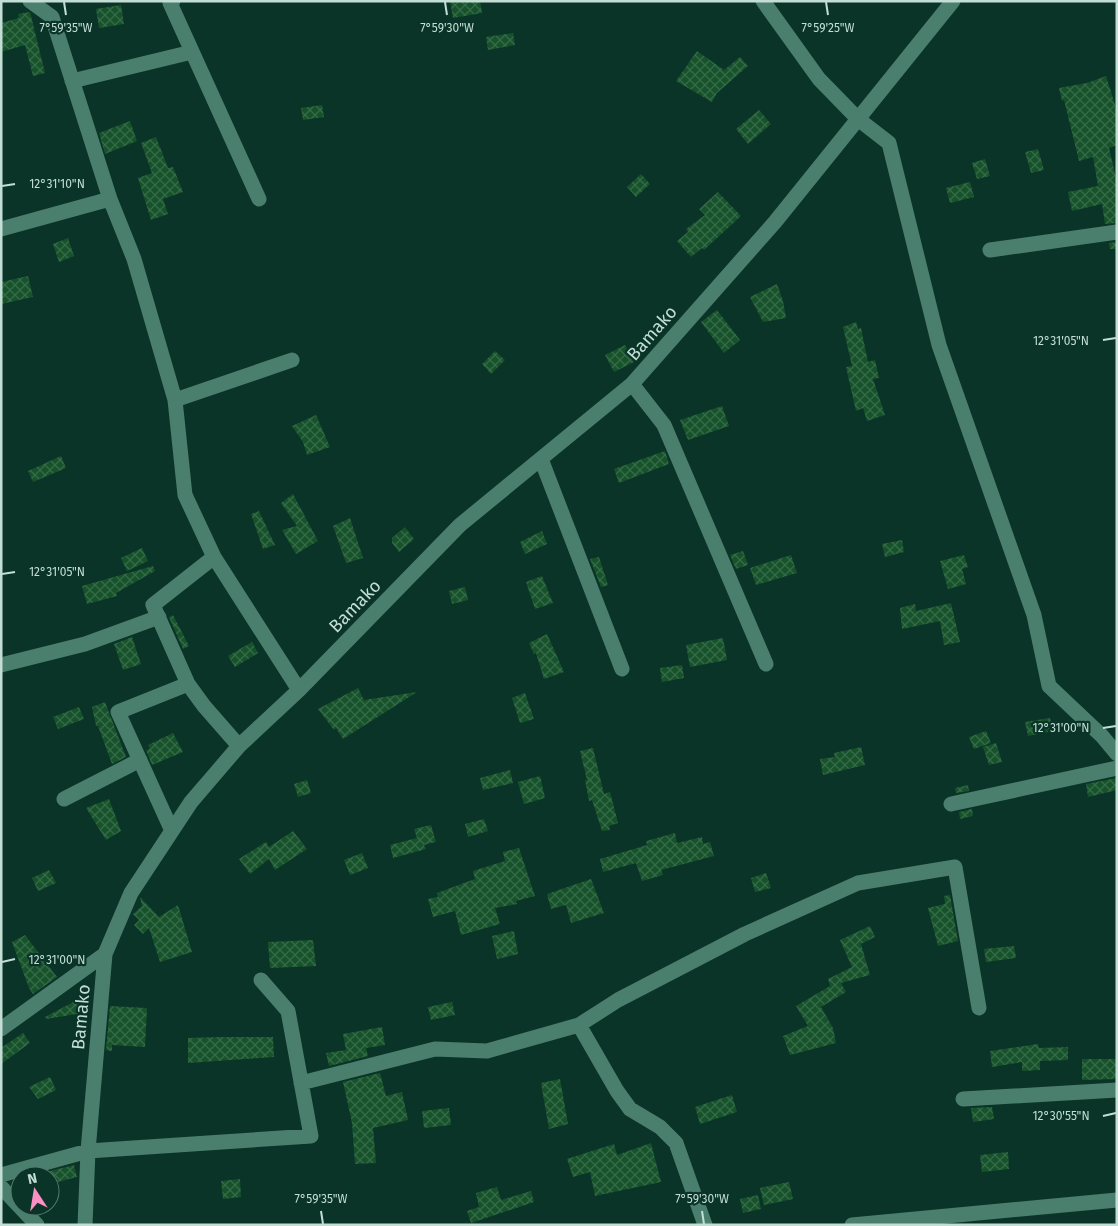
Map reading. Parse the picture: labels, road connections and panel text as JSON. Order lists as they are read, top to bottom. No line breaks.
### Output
{"streets":{"street":["Bamako"]},"north":"top","coordinates":["7°59'35\"W","7°59'30\"W","7°59'25\"W","12°31'10\"N","12°31'05\"N","12°31'00\"N","12°30'55\"N"]}
